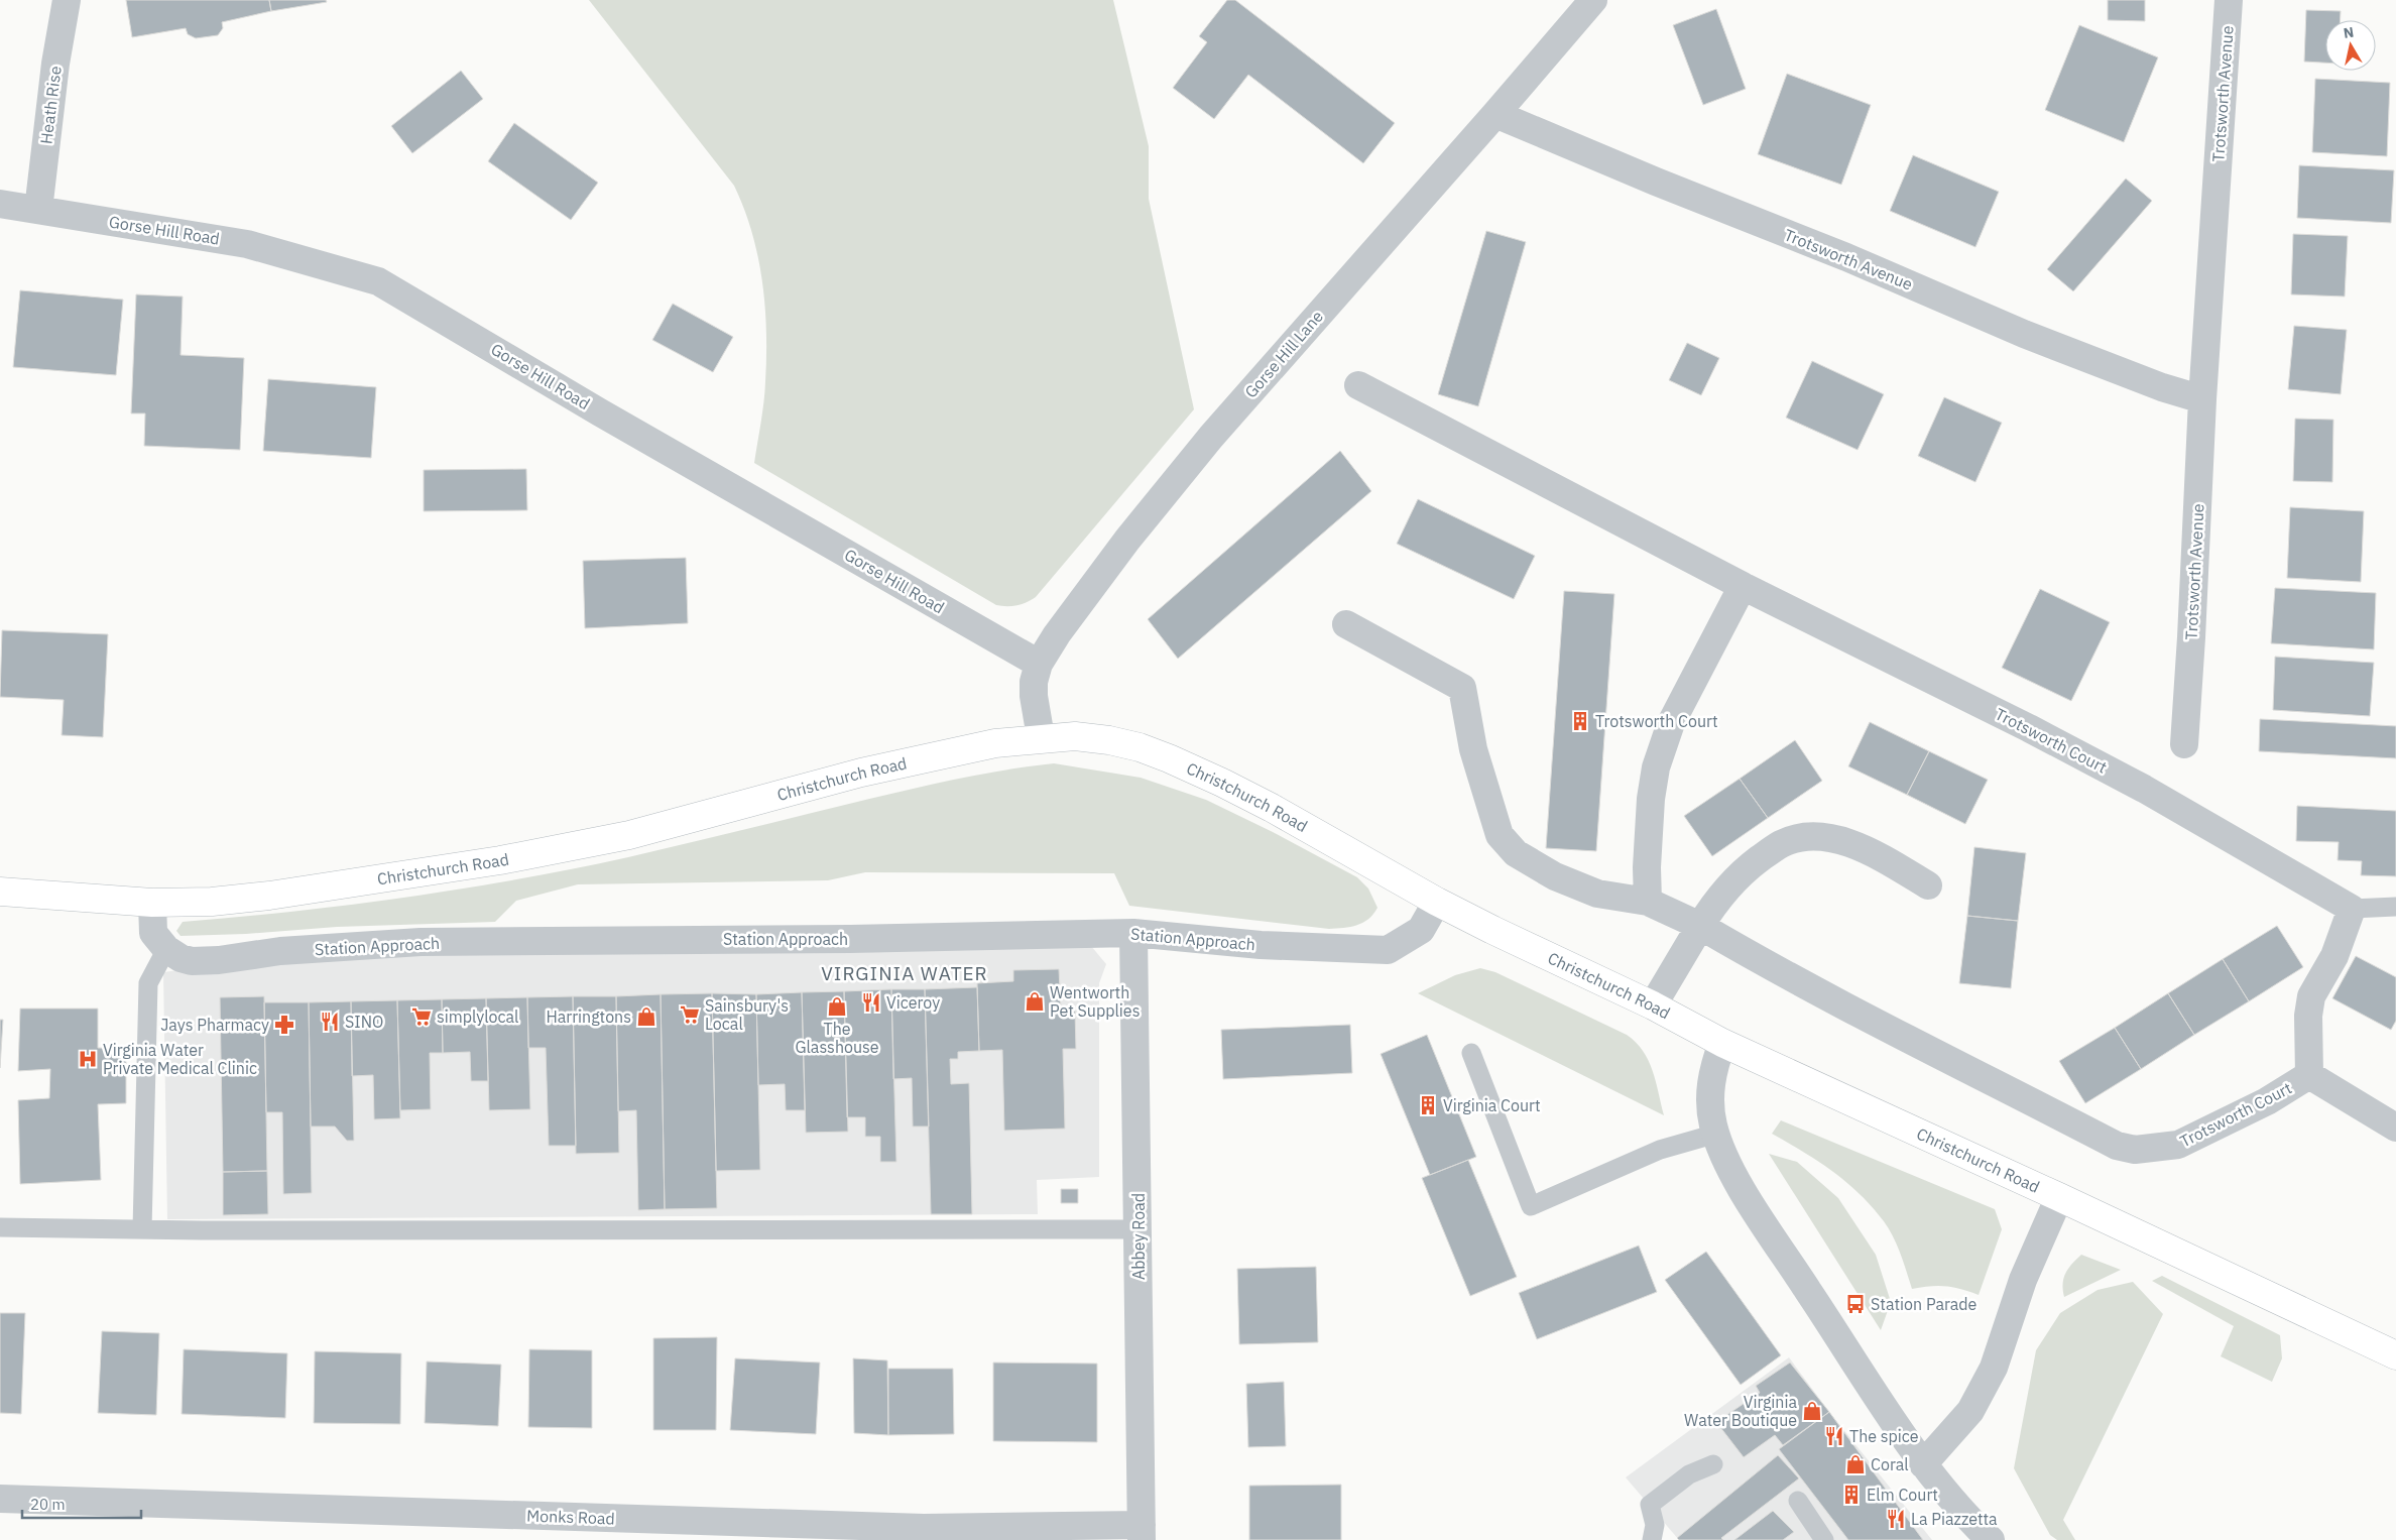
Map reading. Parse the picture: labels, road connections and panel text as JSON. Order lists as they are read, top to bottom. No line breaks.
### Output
{"streets":{"main road":["Christchurch Road"],"street":["Trotsworth Avenue","Heath Rise","Gorse Hill Road","Gorse Hill Lane","Trotsworth Court","Station Approach","Abbey Road","Monks Road"]},"crossings":[["Trotsworth Avenue","Gorse Hill Lane"],["Heath Rise","Gorse Hill Road"],["Gorse Hill Road","Gorse Hill Lane"],["Gorse Hill Lane","Christchurch Road"],["Christchurch Road","Station Approach"],["Station Approach","Abbey Road"],["Abbey Road","Monks Road"]],"districts":["VIRGINIA WATER"],"places":{"building":["Trotsworth Court","Virginia Court","Elm Court"],"shop":["Wentworth Pet Supplies","The Glasshouse","Harringtons","Virginia Water Boutique","Coral"],"restaurant":["Viceroy","SINO","The spice","La Piazzetta"],"supermarket":["Sainsbury's Local","simplylocal"],"pharmacy":["Jays Pharmacy"],"hospital":["Virginia Water Private Medical Clinic"],"bus stop":["Station Parade"]},"scale_bar":"20 m","north":"top"}
